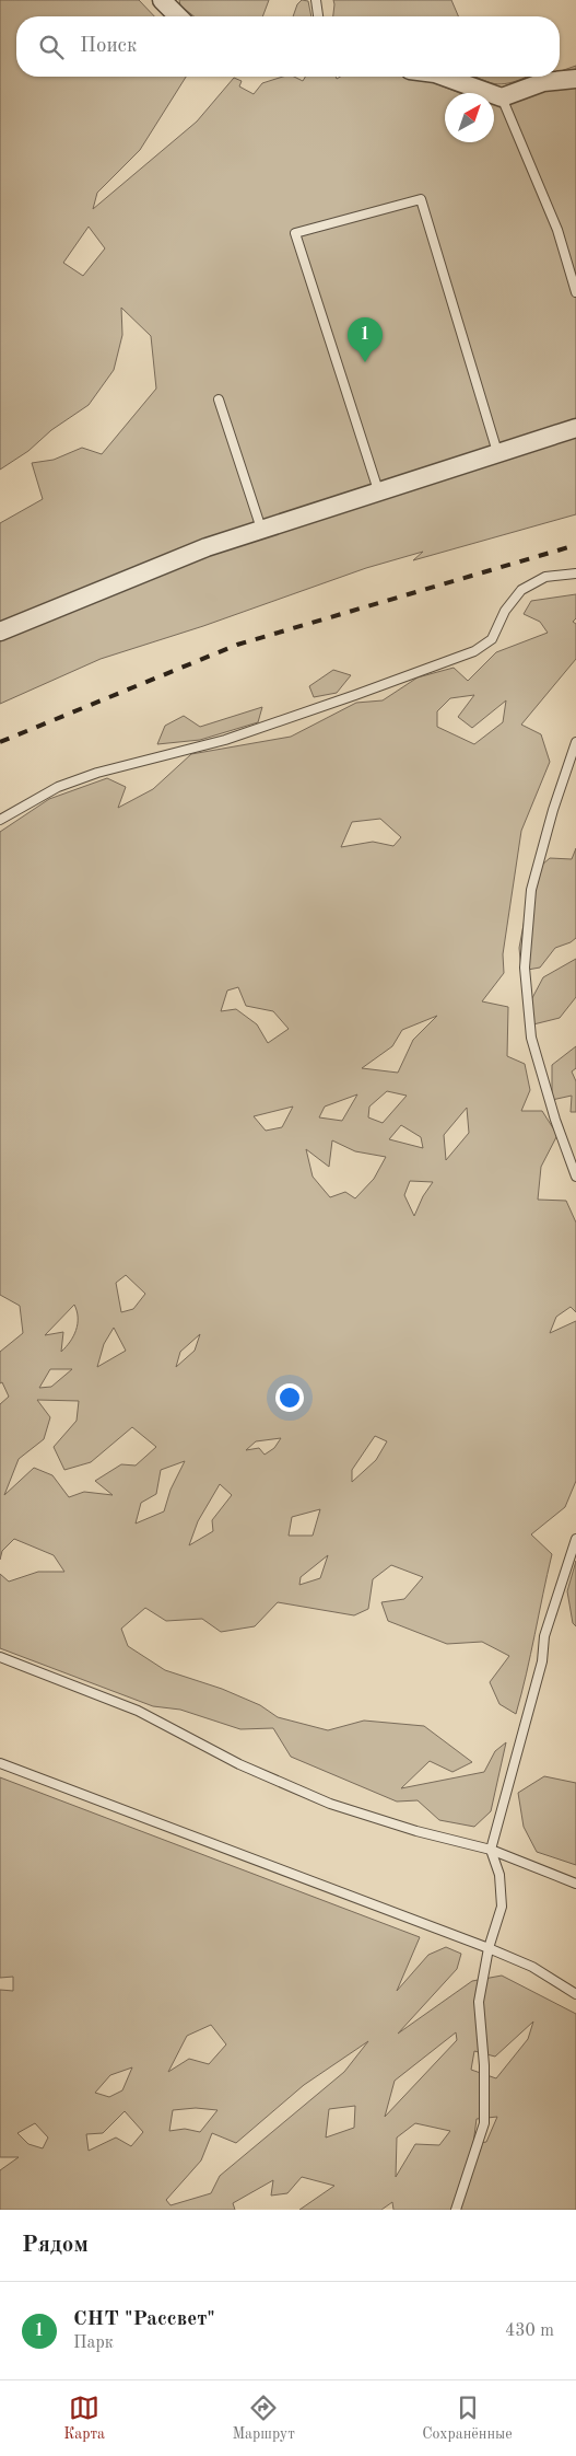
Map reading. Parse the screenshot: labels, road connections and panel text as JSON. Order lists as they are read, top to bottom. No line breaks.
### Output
{"north":"top right","page":{"search":"Поиск","pins":"1","heading":"Рядом","list":[{"mark":"1","name":"СНТ \"Рассвет\"","note":"Парк","value":"430 m"}],"nav":["Карта","Маршрут","Сохранённые"]}}
